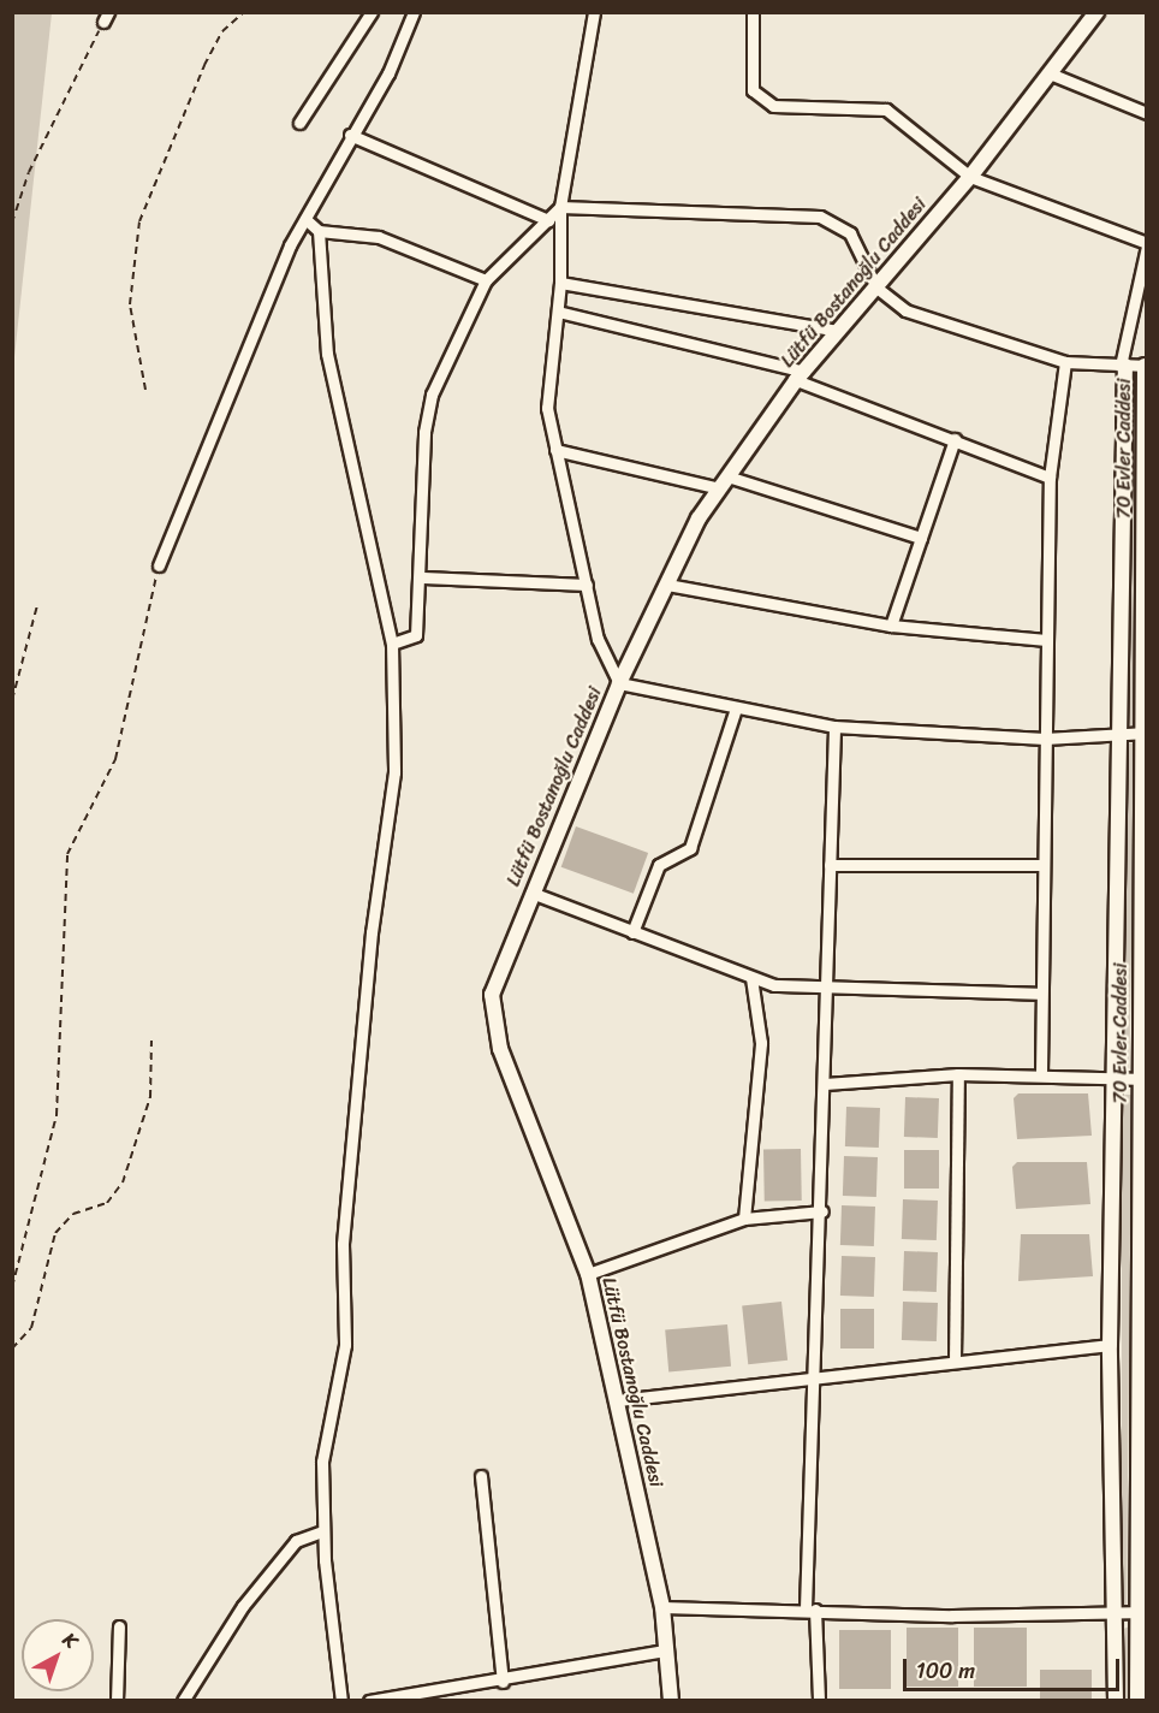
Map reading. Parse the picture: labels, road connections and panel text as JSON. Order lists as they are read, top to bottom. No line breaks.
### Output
{"streets":{"street":["Lütfü Bostanoğlu Caddesi","70 Evler Caddesi"]},"scale_bar":"100 m","north":"top right"}
